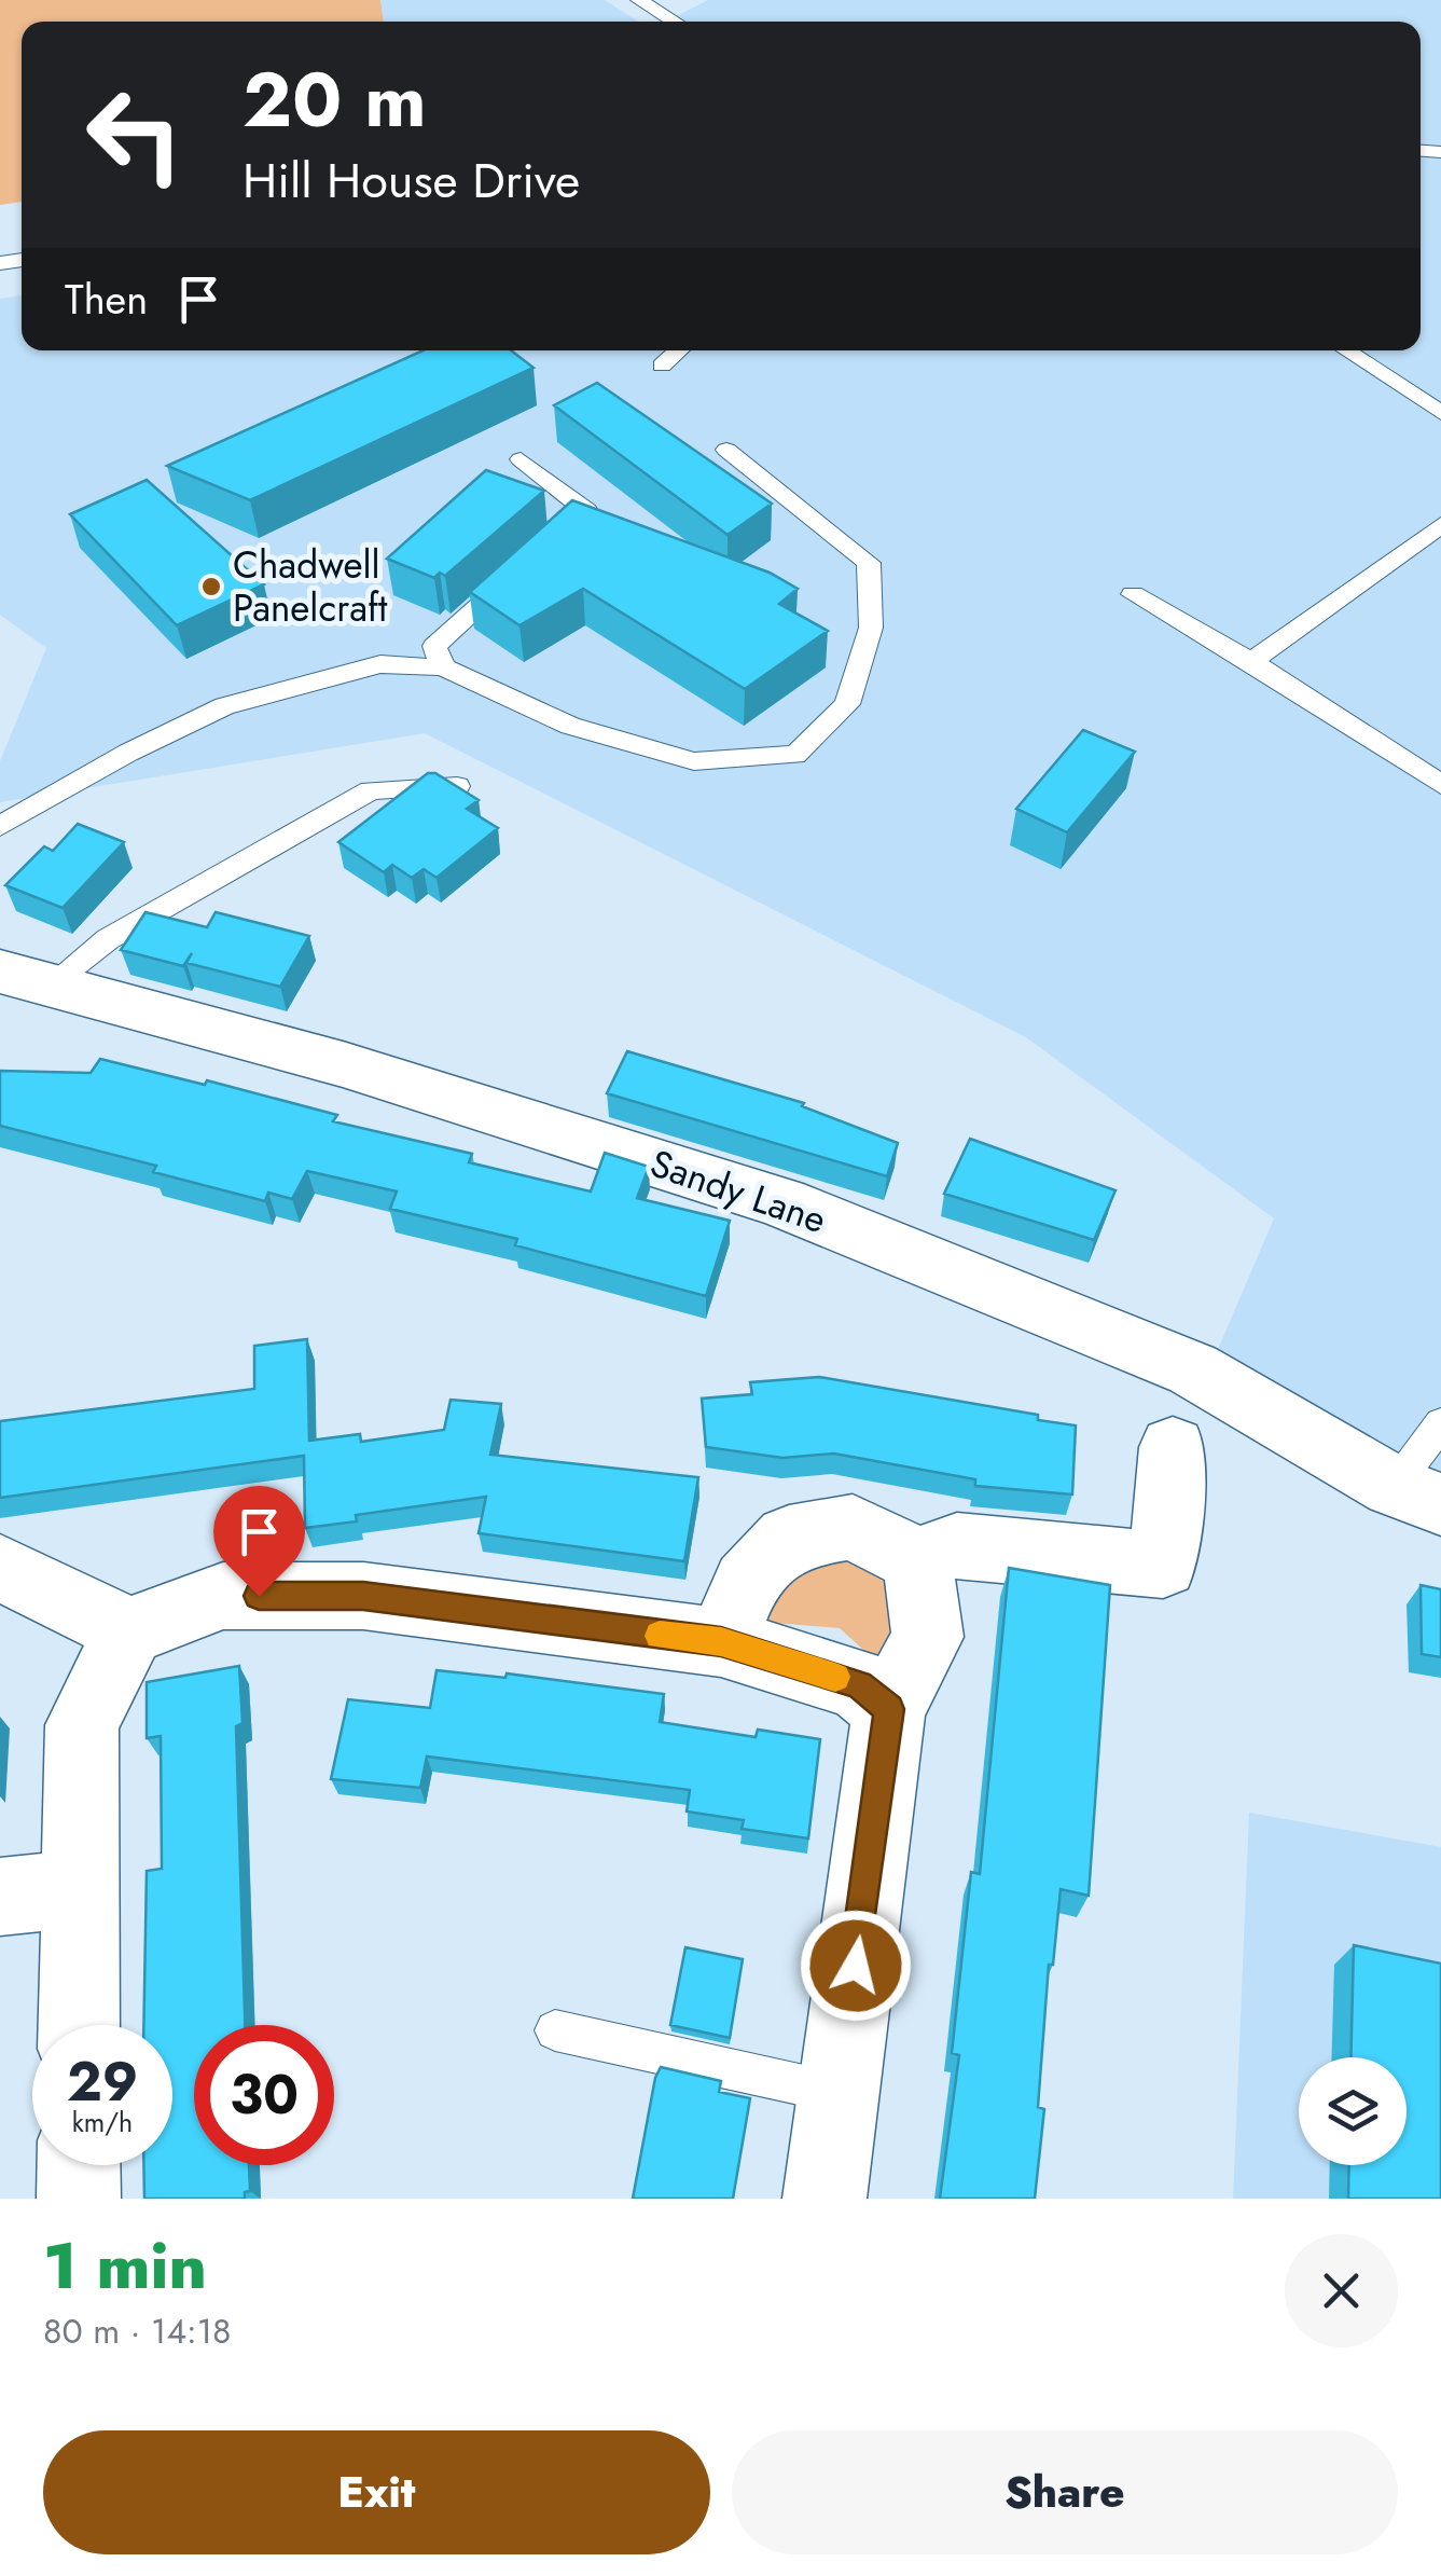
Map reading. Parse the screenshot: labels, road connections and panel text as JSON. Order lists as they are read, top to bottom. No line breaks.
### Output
{"streets":{"street":["Sandy Lane"]},"places":["Chadwell Panelcraft"],"page":{"turn":["20 m","Hill House Drive"],"then":"Then","speed":"29 km/h","limit":"30","heading":["1 min","80 m · 14:18"],"buttons":["Exit","Share"]}}
